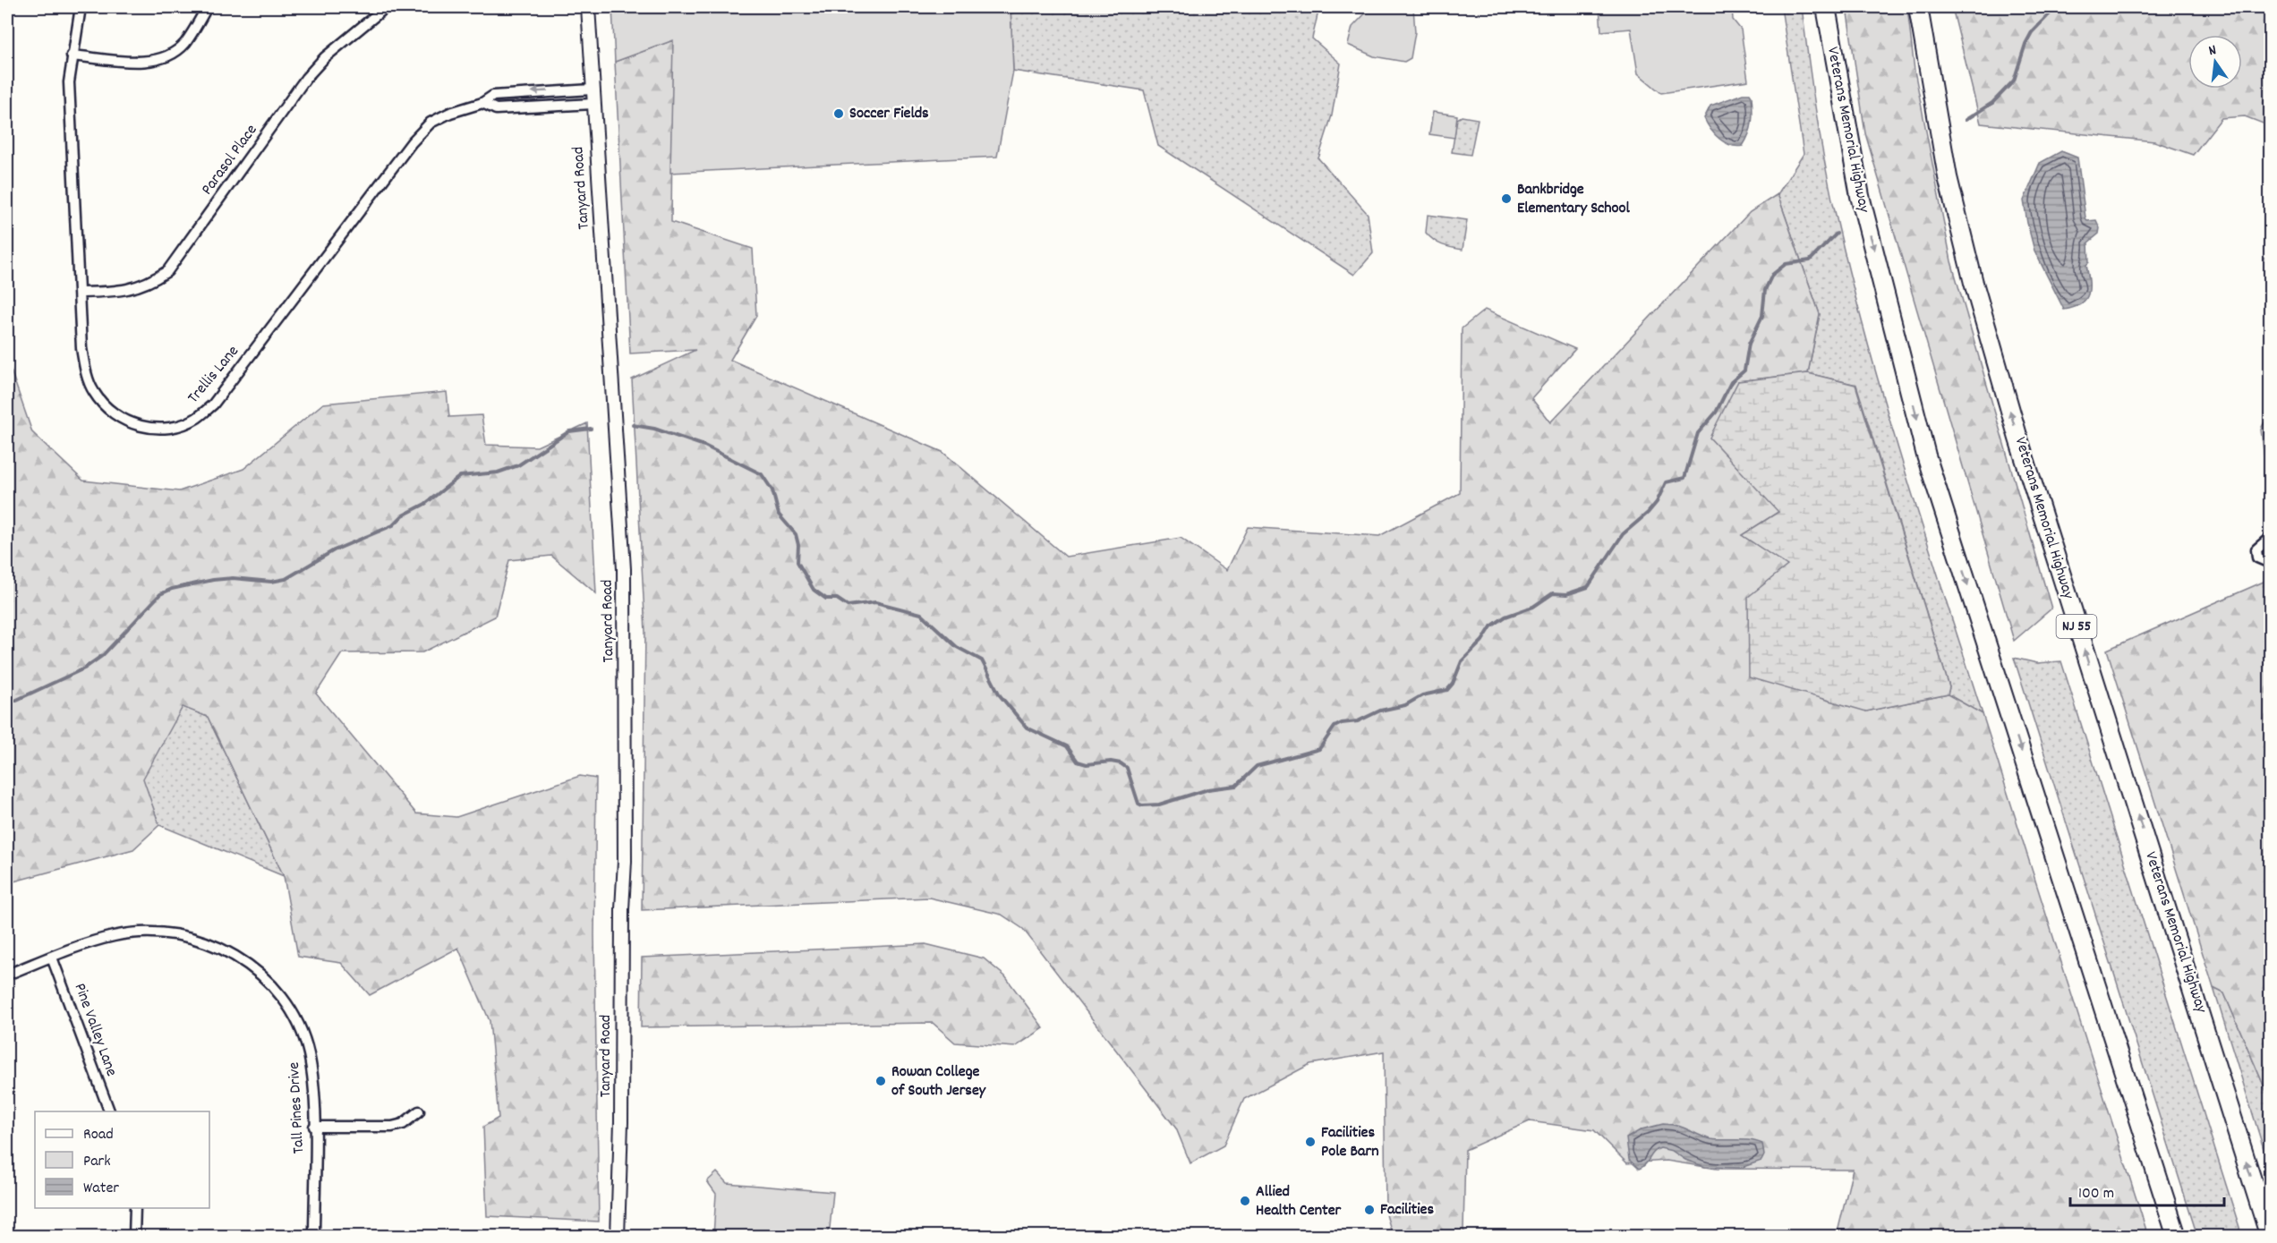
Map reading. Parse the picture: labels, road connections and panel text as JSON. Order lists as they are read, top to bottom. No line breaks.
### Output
{"streets":{"highway":["Veterans Memorial Highway","NJ 55"],"street":["Parasol Place","Tanyard Road","Trellis Lane","Pine Valley Lane","Tall Pines Drive"]},"crossings":[["Parasol Place","Trellis Lane"],["Tanyard Road","Trellis Lane"],["Pine Valley Lane","Tall Pines Drive"]],"places":["Soccer Fields","Bankbridge Elementary School","Rowan College of South Jersey","Facilities Pole Barn","Allied Health Center","Facilities"],"legend":["Road","Park","Water"],"scale_bar":"100 m","north":"top"}
